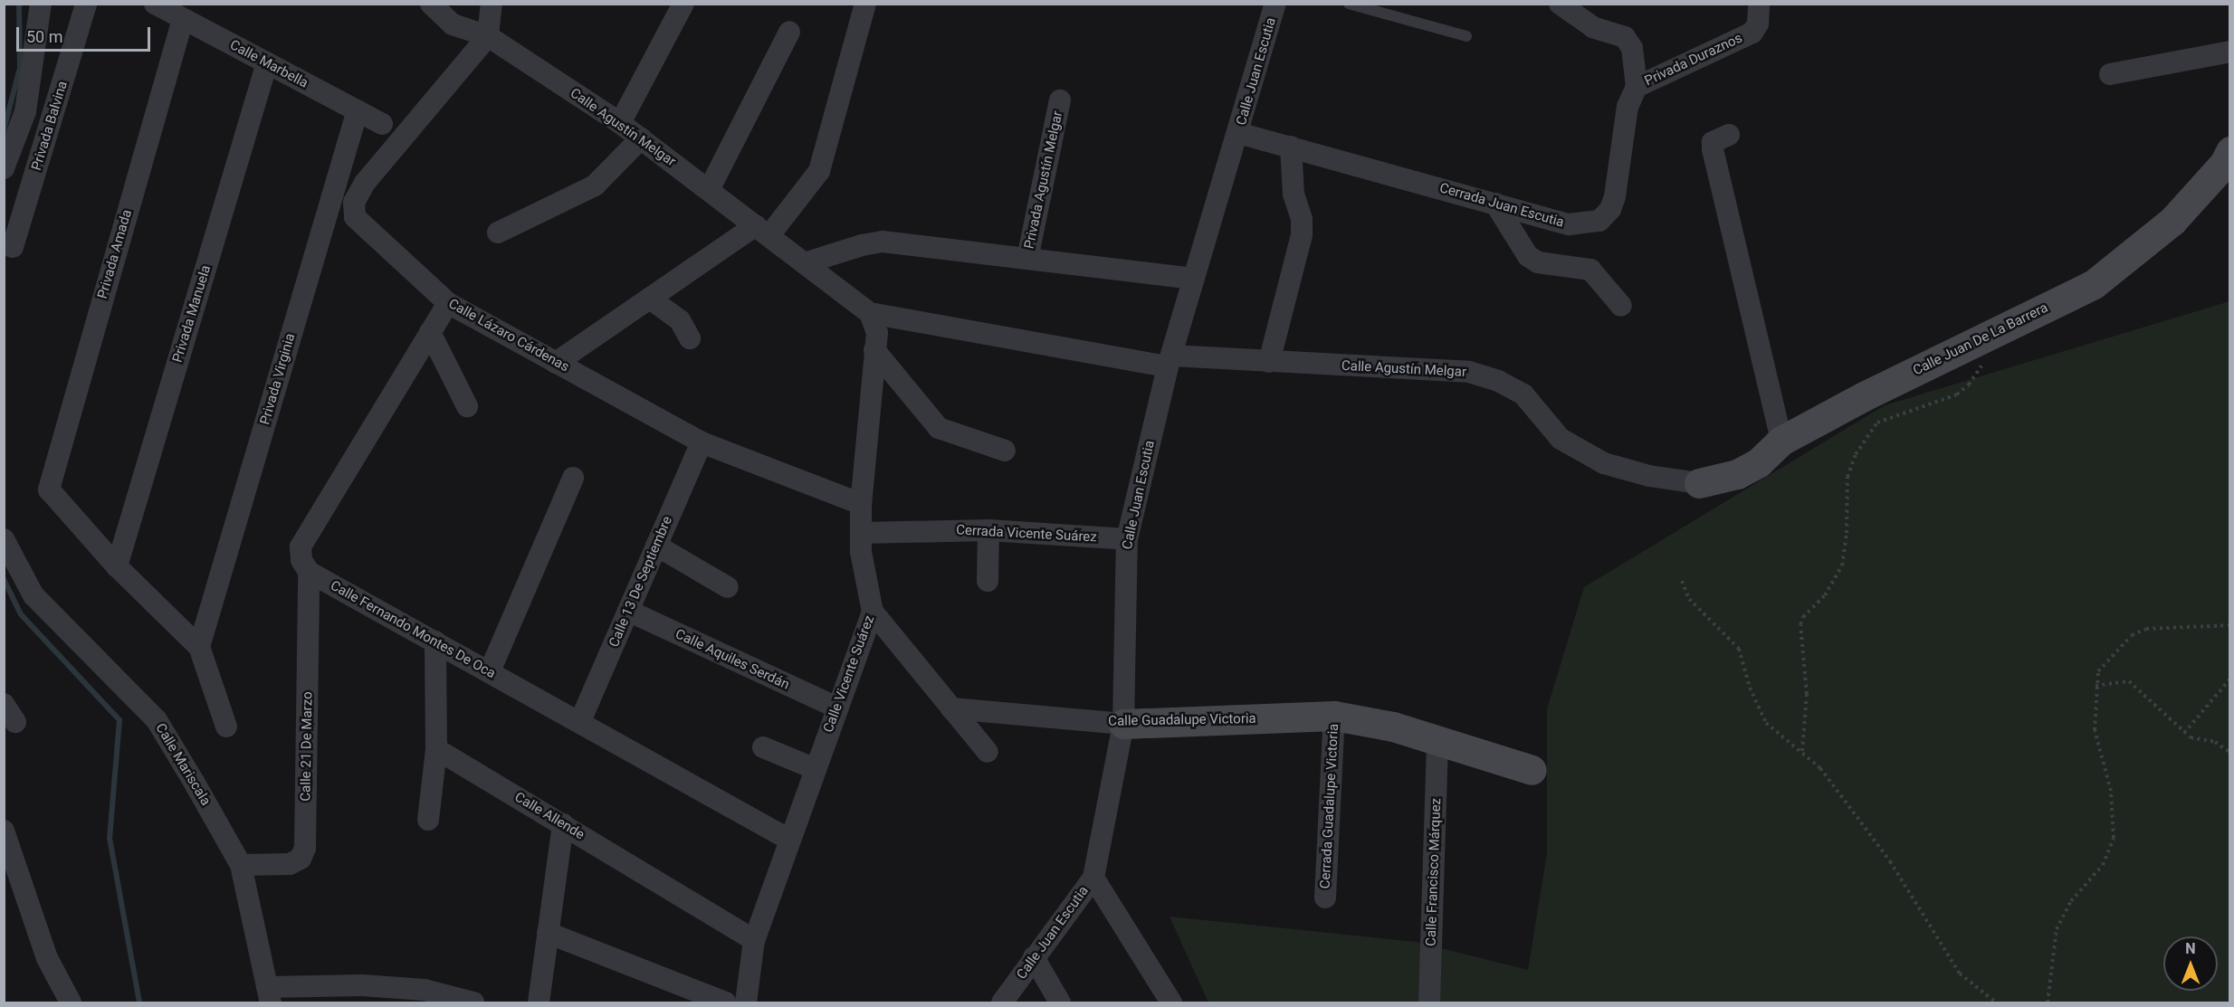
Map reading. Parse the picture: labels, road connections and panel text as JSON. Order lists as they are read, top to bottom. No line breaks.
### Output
{"streets":{"street":["Privada Duraznos","Calle Marbella","Calle Juan Escutia","Privada Balvina","Calle Agustín Melgar","Privada Agustín Melgar","Cerrada Juan Escutia","Privada Amada","Privada Manuela","Calle Lázaro Cárdenas","Calle Juan De La Barrera","Privada Virginia","Cerrada Vicente Suárez","Calle 13 De Septiembre","Calle Fernando Montes De Oca","Calle Aquiles Serdán","Calle Vicente Suárez","Calle Guadalupe Victoria","Calle 21 De Marzo","Calle Mariscala","Cerrada Guadalupe Victoria","Calle Allende","Calle Francisco Márquez"]},"crossings":[["Privada Duraznos","Cerrada Juan Escutia"],["Calle Marbella","Privada Amada"],["Calle Marbella","Privada Manuela"],["Calle Marbella","Privada Virginia"],["Calle Juan Escutia","Calle Agustín Melgar"],["Calle Juan Escutia","Cerrada Juan Escutia"],["Calle Juan Escutia","Cerrada Vicente Suárez"],["Calle Juan Escutia","Calle Guadalupe Victoria"],["Calle Agustín Melgar","Calle Lázaro Cárdenas"],["Calle Agustín Melgar","Calle Juan De La Barrera"],["Calle Agustín Melgar","Calle Vicente Suárez"],["Privada Amada","Privada Manuela"],["Calle Lázaro Cárdenas","Calle 13 De Septiembre"],["Calle Lázaro Cárdenas","Calle Vicente Suárez"],["Cerrada Vicente Suárez","Calle Vicente Suárez"],["Calle 13 De Septiembre","Calle Fernando Montes De Oca"],["Calle 13 De Septiembre","Calle Aquiles Serdán"],["Calle Fernando Montes De Oca","Calle Vicente Suárez"],["Calle Fernando Montes De Oca","Calle 21 De Marzo"],["Calle Aquiles Serdán","Calle Vicente Suárez"],["Calle Vicente Suárez","Calle Allende"],["Calle Guadalupe Victoria","Cerrada Guadalupe Victoria"],["Calle Guadalupe Victoria","Calle Francisco Márquez"],["Calle 21 De Marzo","Calle Mariscala"]],"scale_bar":"50 m","north":"top"}
